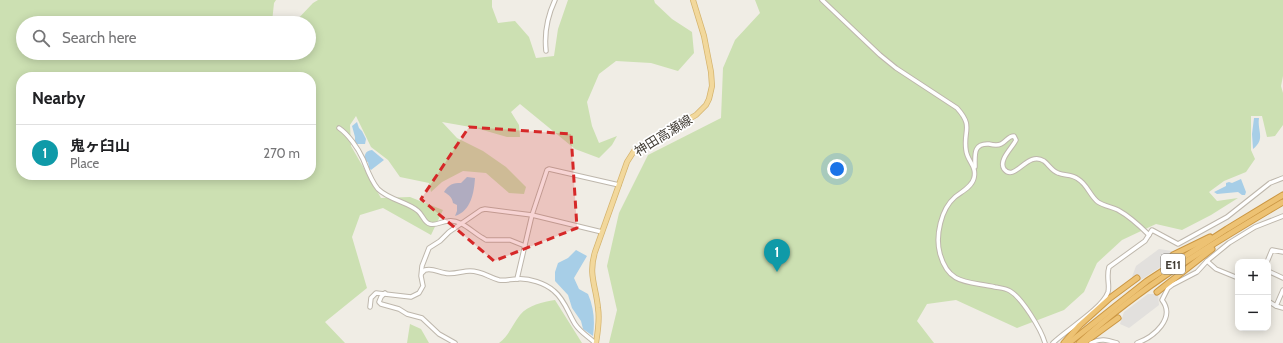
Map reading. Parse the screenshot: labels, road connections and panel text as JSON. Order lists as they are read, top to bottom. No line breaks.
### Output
{"streets":{"highway":["E11"],"main road":["神田高瀬線"]},"page":{"search":"Search here","heading":"Nearby","list":[{"mark":"1","name":"鬼ヶ臼山","note":"Place","value":"270 m"}],"pins":"1","map_buttons":["+","−"]}}
